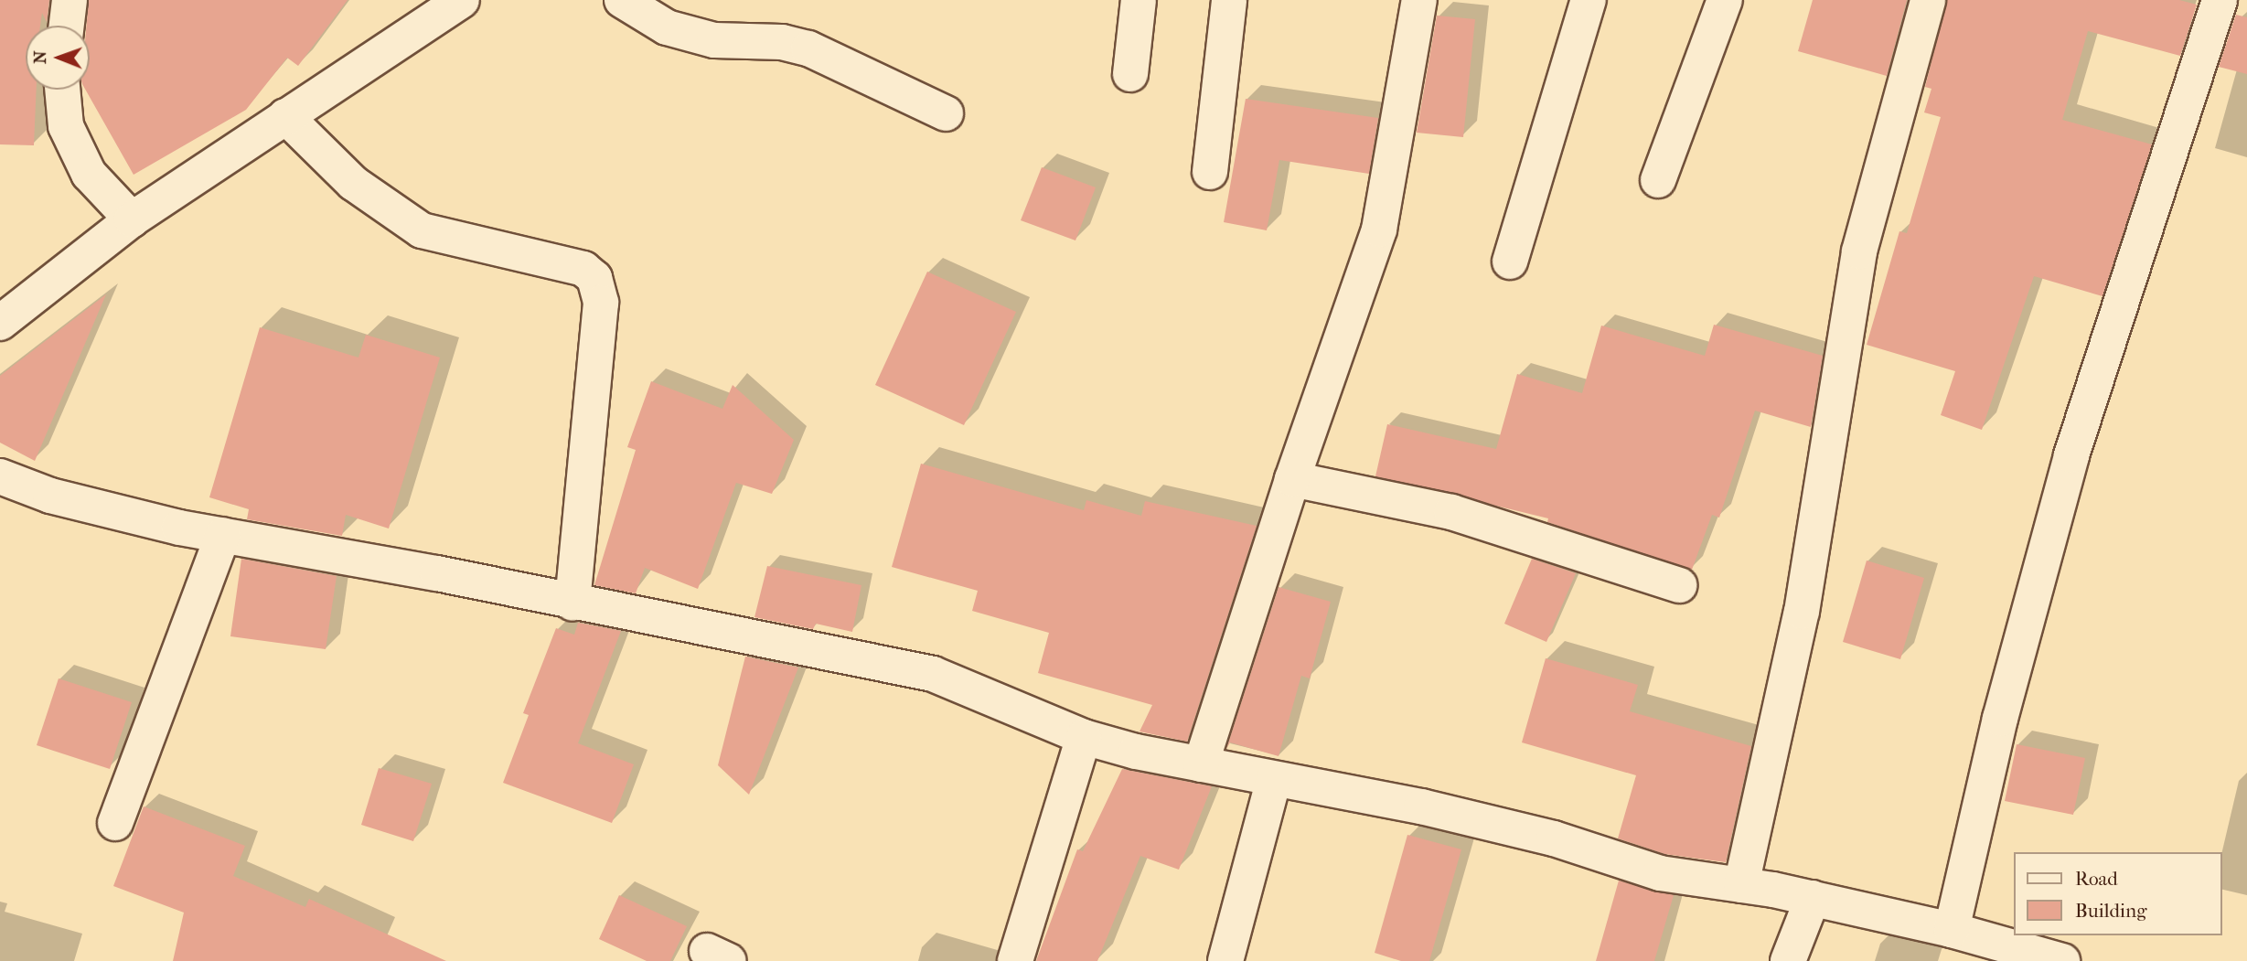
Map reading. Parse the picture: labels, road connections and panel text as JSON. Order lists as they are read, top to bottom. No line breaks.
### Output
{"legend":["Road","Building"],"north":"left"}
